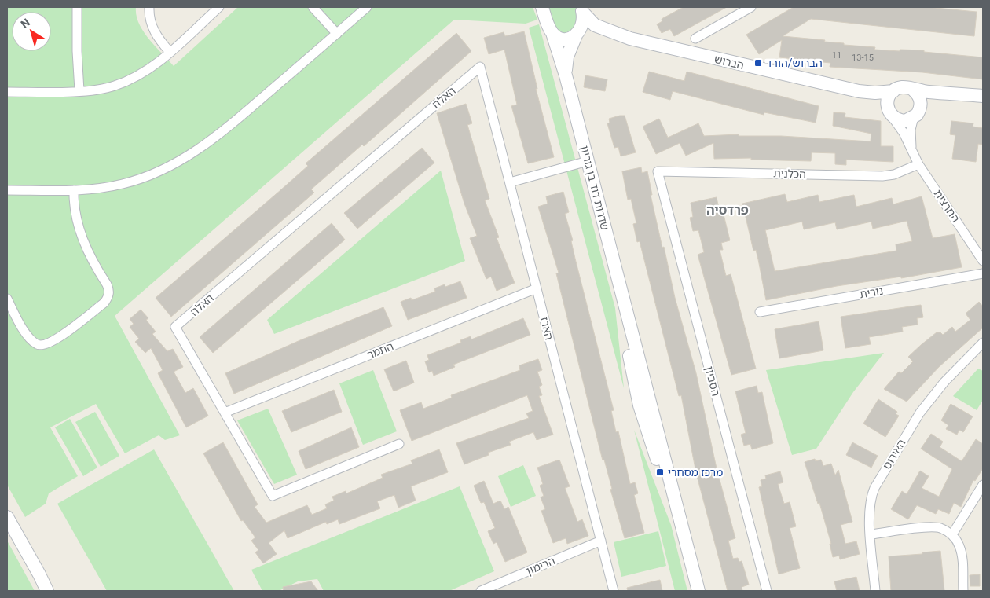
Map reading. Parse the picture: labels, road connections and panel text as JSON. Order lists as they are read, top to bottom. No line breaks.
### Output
{"streets":{"street":["הברוש","האלה","הכלנית","שדרות דוד בן גוריון","החרצית","נורית","הארז","התמר","הסביון","האירוס","הרימון"]},"crossings":[["הברוש","שדרות דוד בן גוריון"],["הברוש","החרצית"],["האלה","הארז"],["האלה","התמר"],["הכלנית","החרצית"],["הכלנית","הסביון"],["הארז","התמר"],["הארז","הרימון"]],"districts":["פרדסיה"],"places":{"transit":["הברוש/הורד","מרכז מסחרי"]},"house_numbers":["11","13-15"],"north":"top left"}
